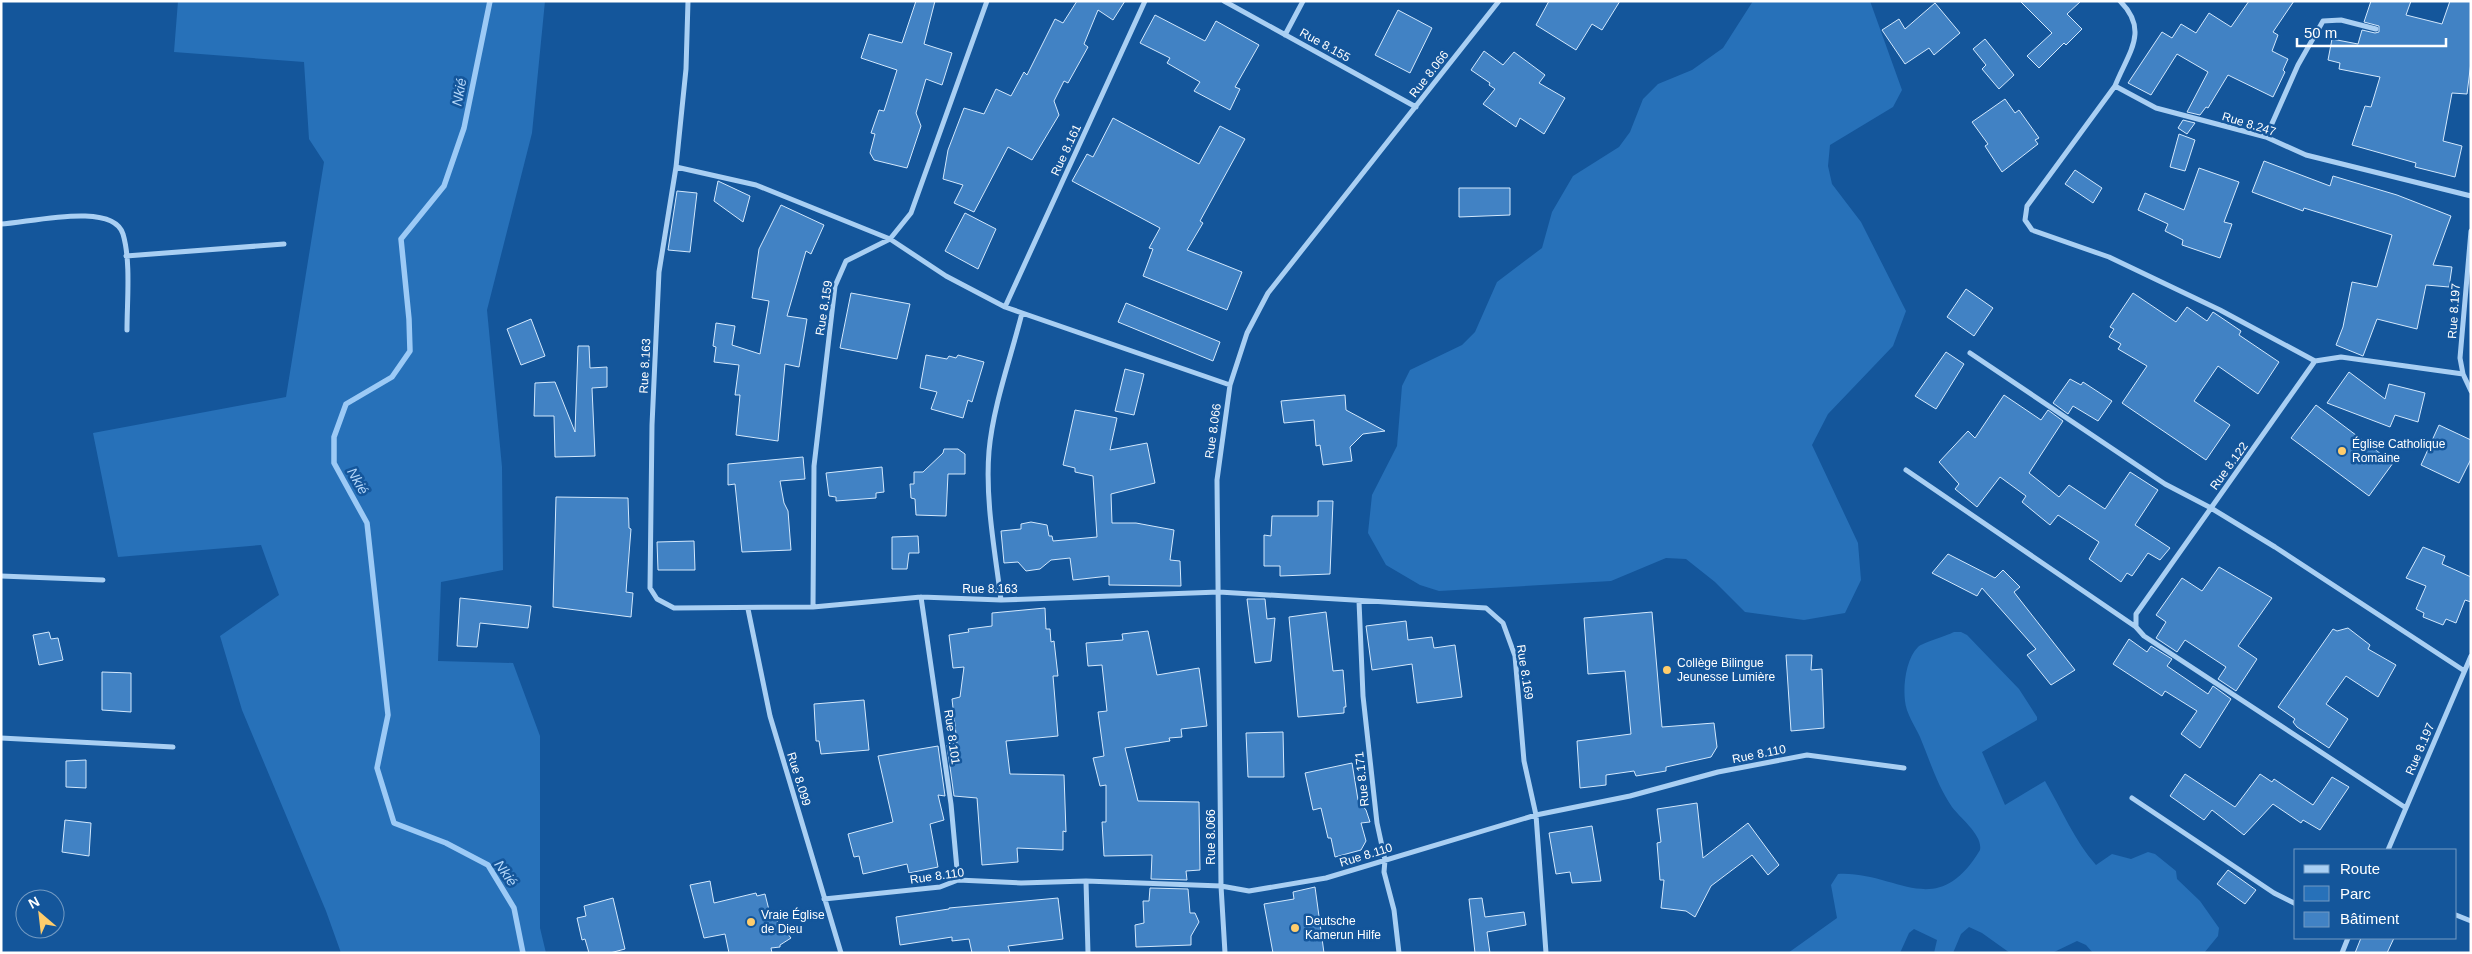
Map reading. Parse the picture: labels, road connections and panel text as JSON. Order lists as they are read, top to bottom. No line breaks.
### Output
{"streets":{"street":["Rue 8.155","Rue 8.066","Rue 8.247","Rue 8.161","Rue 8.159","Rue 8.197","Rue 8.163","Rue 8.122","Rue 8.169","Rue 8.101","Rue 8.110","Rue 8.099","Rue 8.171"]},"crossings":[["Rue 8.155","Rue 8.066"],["Rue 8.066","Rue 8.163"],["Rue 8.066","Rue 8.169"],["Rue 8.066","Rue 8.110"],["Rue 8.159","Rue 8.163"],["Rue 8.197","Rue 8.122"],["Rue 8.163","Rue 8.169"],["Rue 8.163","Rue 8.101"],["Rue 8.163","Rue 8.099"],["Rue 8.169","Rue 8.110"],["Rue 8.169","Rue 8.171"],["Rue 8.101","Rue 8.110"],["Rue 8.110","Rue 8.099"],["Rue 8.110","Rue 8.171"]],"water":["Nkié"],"places":["Église Catholique Romaine","Collège Bilingue Jeunesse Lumière","Vraie Église de Dieu","Deutsche Kamerun Hilfe"],"legend":["Route","Parc","Bâtiment"],"scale_bar":"50 m","north":"top left"}
